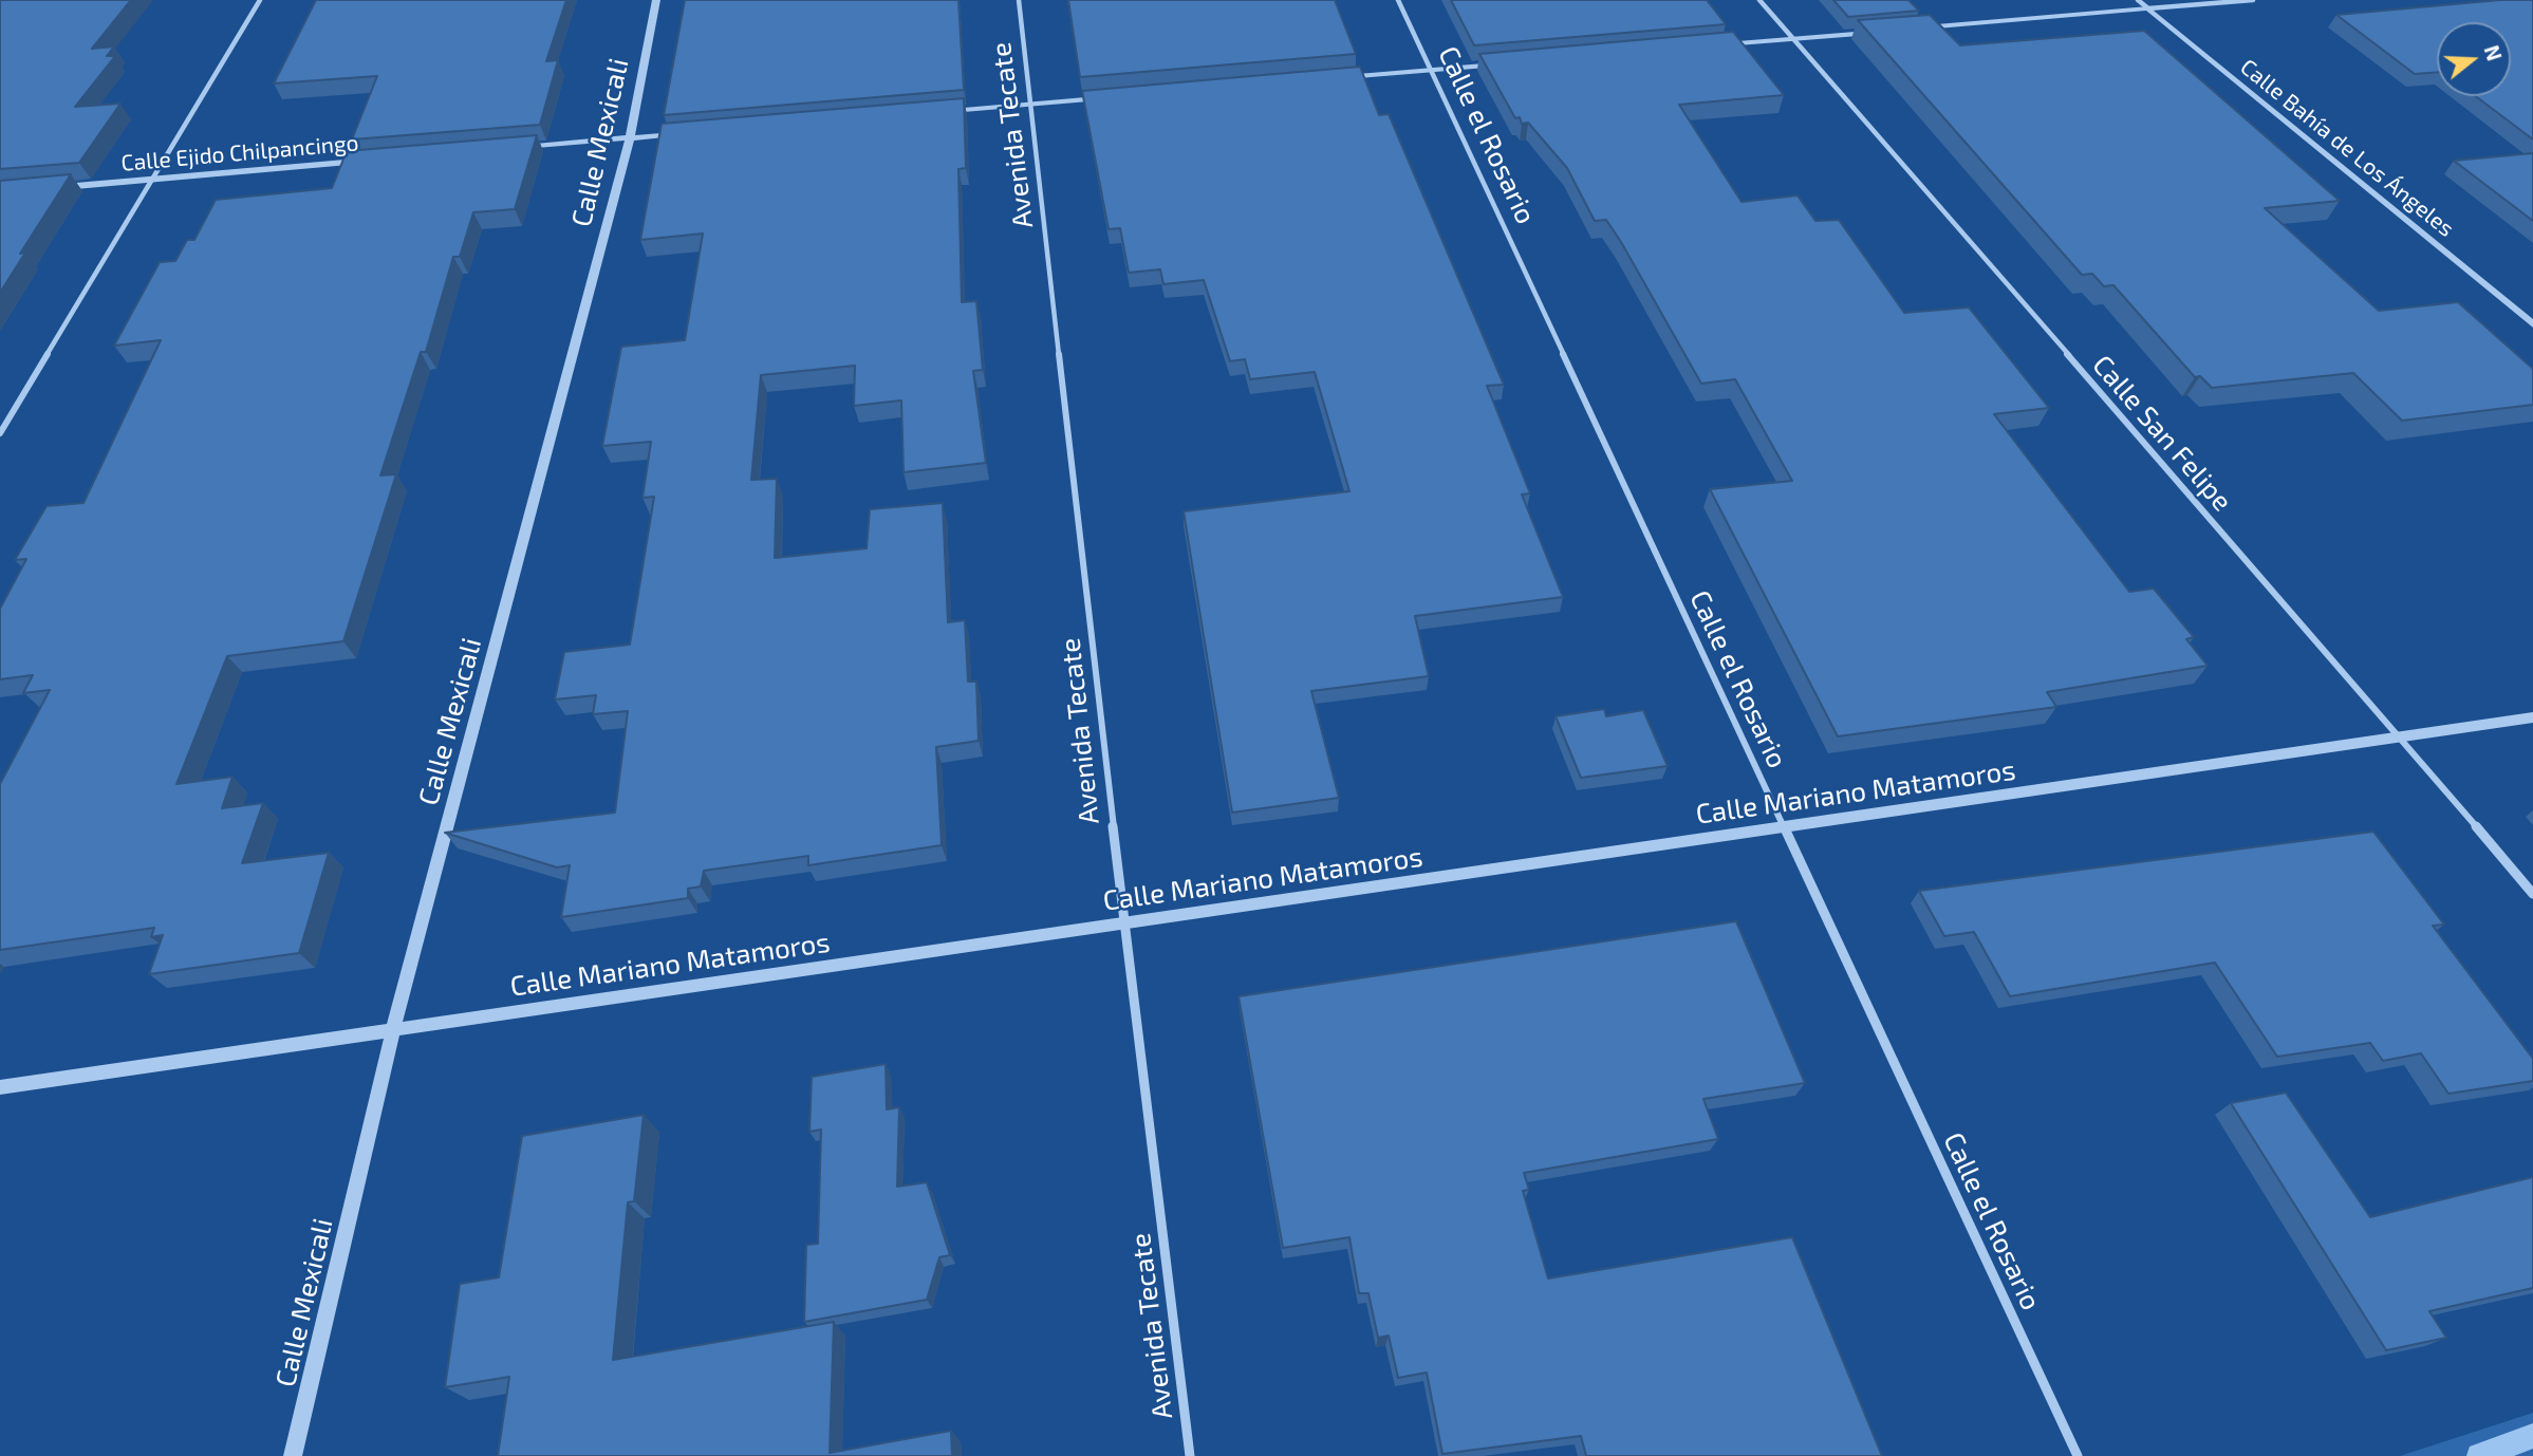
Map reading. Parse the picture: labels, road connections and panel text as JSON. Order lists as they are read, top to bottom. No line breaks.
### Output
{"streets":{"street":["Avenida Tecate","Calle el Rosario","Calle Mexicali","Calle Bahía de Los Ángeles","Calle Ejido Chilpancingo","Calle San Felipe","Calle Mariano Matamoros"]},"crossings":[["Avenida Tecate","Calle Mariano Matamoros"],["Calle el Rosario","Calle Mariano Matamoros"],["Calle Mexicali","Calle Mariano Matamoros"],["Calle San Felipe","Calle Mariano Matamoros"]],"north":"right"}
